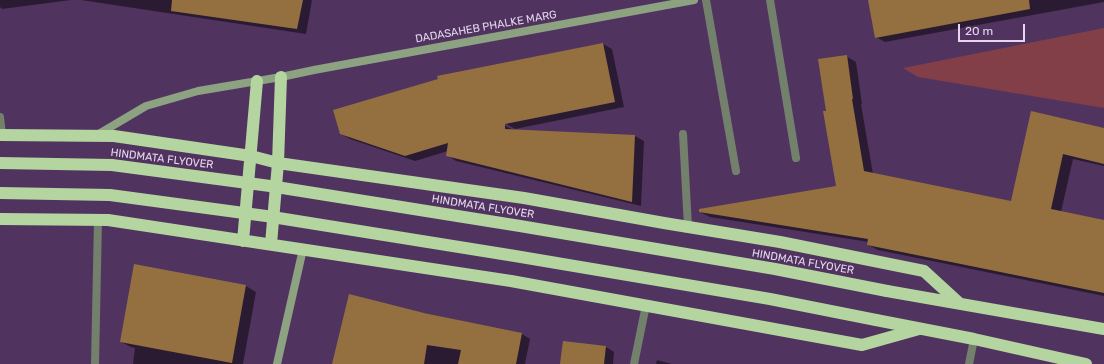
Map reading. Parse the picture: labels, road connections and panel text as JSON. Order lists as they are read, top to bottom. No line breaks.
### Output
{"streets":{"highway":["HINDMATA FLYOVER"],"street":["DADASAHEB PHALKE MARG"]},"scale_bar":"20 m"}
